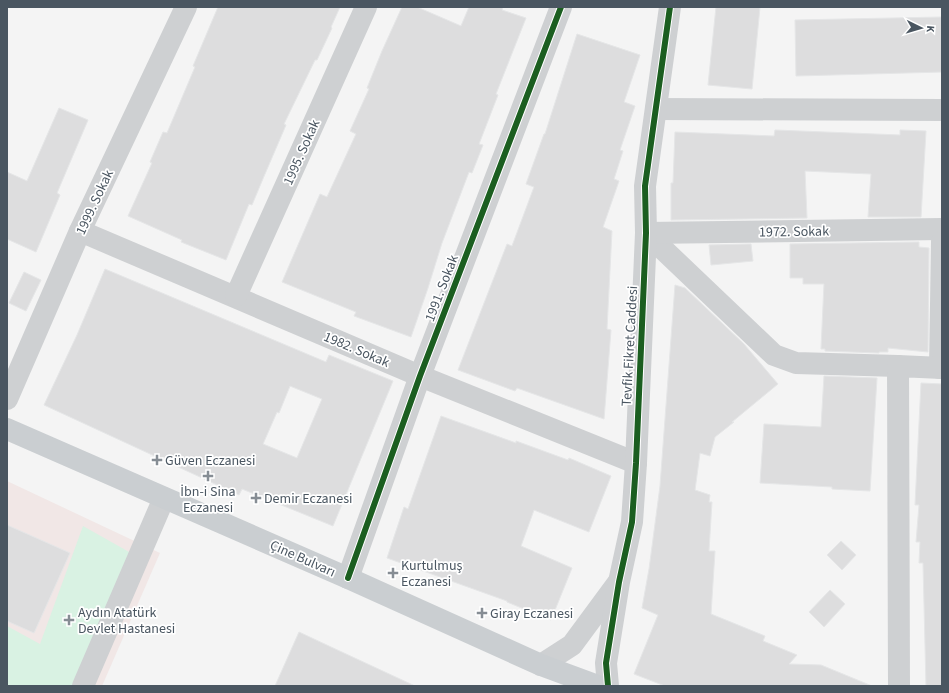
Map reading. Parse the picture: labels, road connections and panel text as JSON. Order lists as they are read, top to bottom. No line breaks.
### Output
{"streets":{"main road":["Çine Bulvarı"],"street":["1995. Sokak","1999. Sokak","1972. Sokak","1991. Sokak","Tevfik Fikret Caddesi","1982. Sokak"]},"crossings":[["1995. Sokak","1982. Sokak"],["1999. Sokak","1982. Sokak"],["1972. Sokak","Tevfik Fikret Caddesi"],["1991. Sokak","1982. Sokak"],["1991. Sokak","Çine Bulvarı"],["Tevfik Fikret Caddesi","1982. Sokak"],["Tevfik Fikret Caddesi","Çine Bulvarı"]],"places":{"health":["Güven Eczanesi","İbn-i Sina Eczanesi","Demir Eczanesi","Kurtulmuş Eczanesi","Giray Eczanesi","Aydın Atatürk Devlet Hastanesi"]},"north":"right"}
